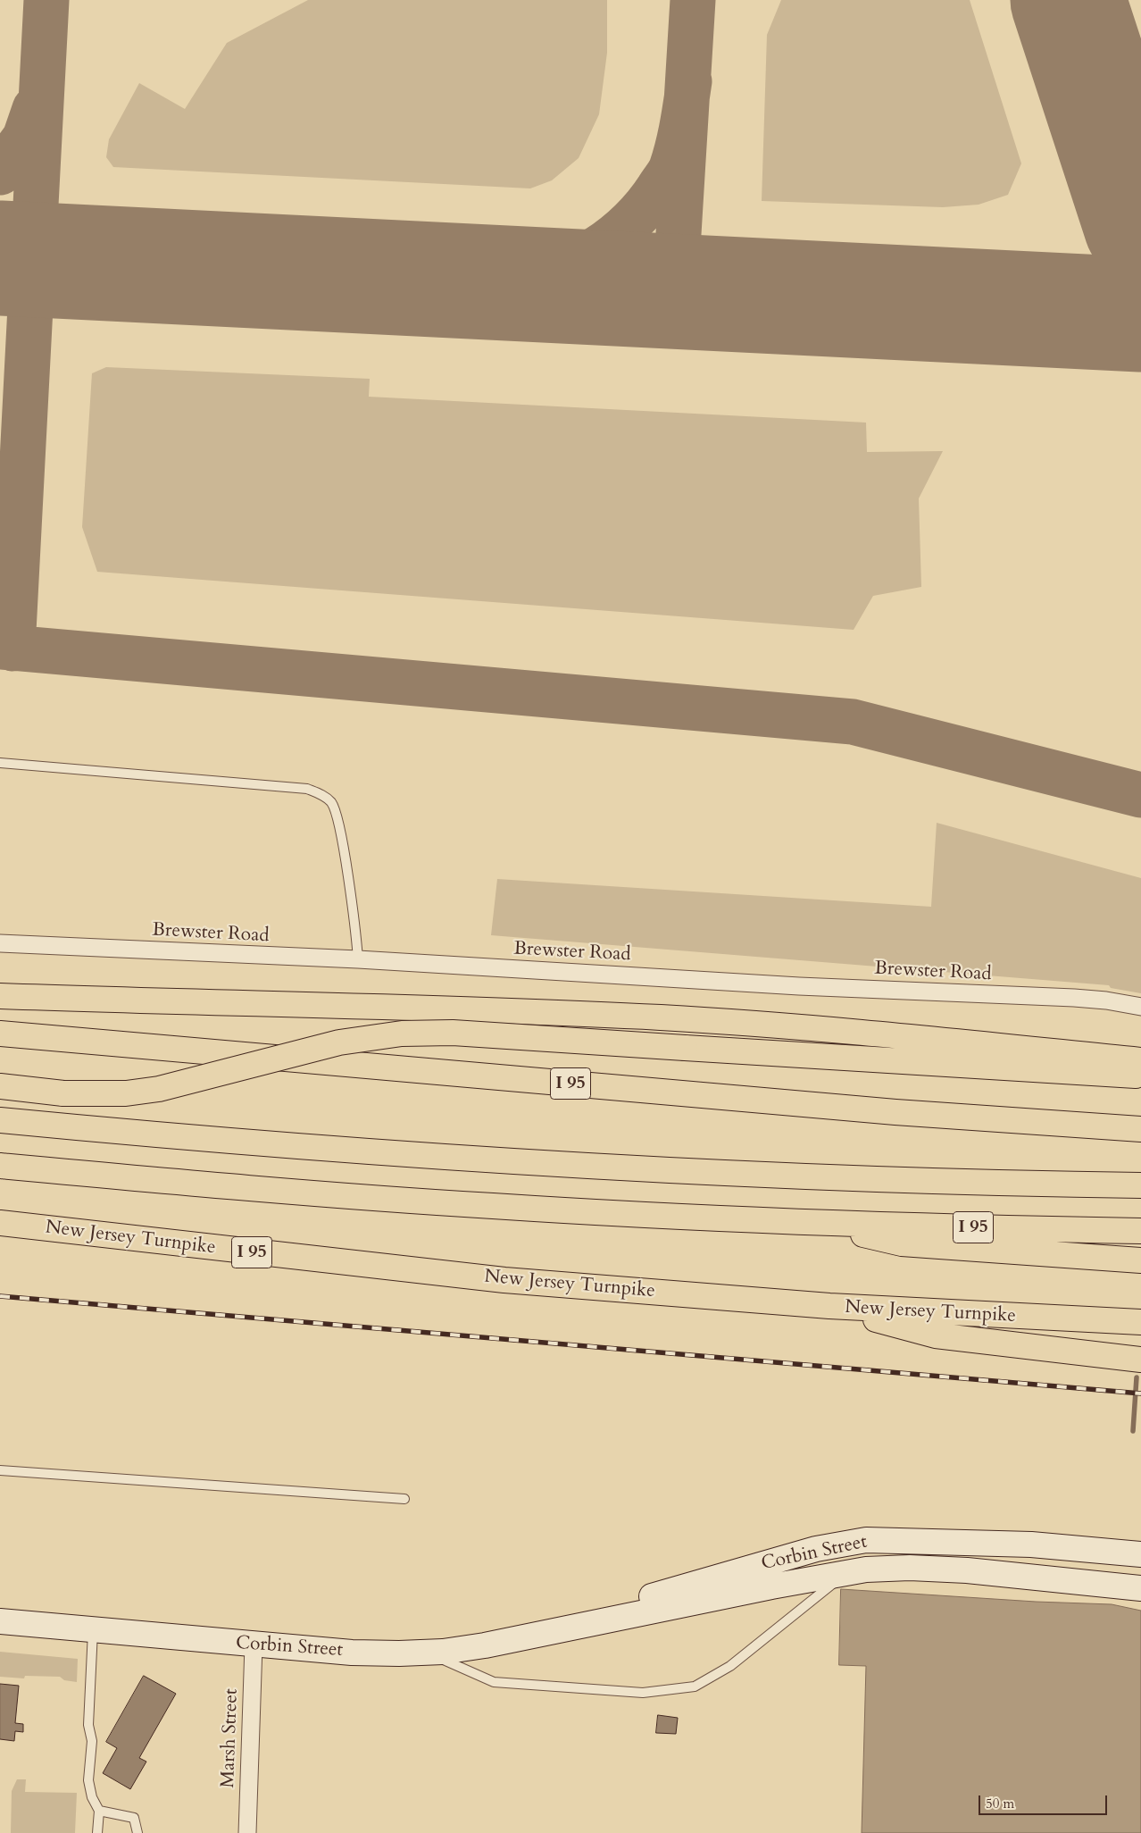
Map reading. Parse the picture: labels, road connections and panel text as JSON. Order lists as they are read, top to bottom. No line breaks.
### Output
{"streets":{"highway":["I 95","New Jersey Turnpike"],"main road":["Corbin Street"],"street":["Brewster Road","Marsh Street"]},"crossings":[["Corbin Street","Marsh Street"]],"scale_bar":"50 m"}
